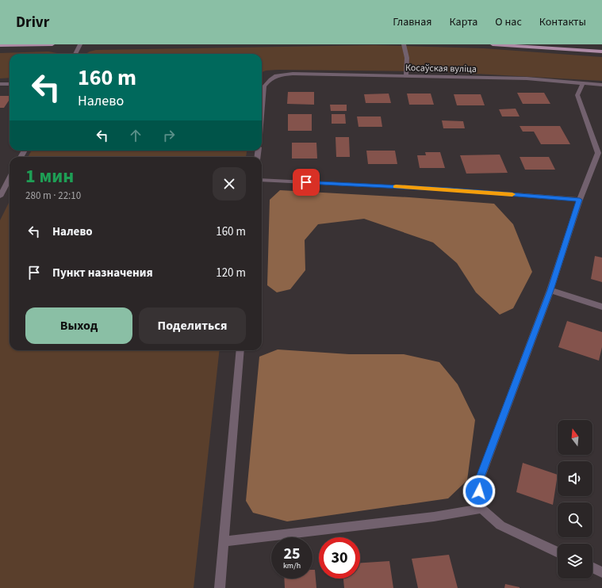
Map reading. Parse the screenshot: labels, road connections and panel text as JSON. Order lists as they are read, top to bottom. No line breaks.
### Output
{"streets":{"street":["Косаўская вуліца"]},"north":"top","page":{"header":"Drivr","nav":["Главная","Карта","О нас","Контакты"],"turn":["160 m","Налево"],"heading":["1 мин","280 m · 22:10"],"list":[{"name":"Налево","value":"160 m"},{"name":"Пункт назначения","value":"120 m"}],"buttons":["Выход","Поделиться"],"speed":"25 km/h","limit":"30"}}
